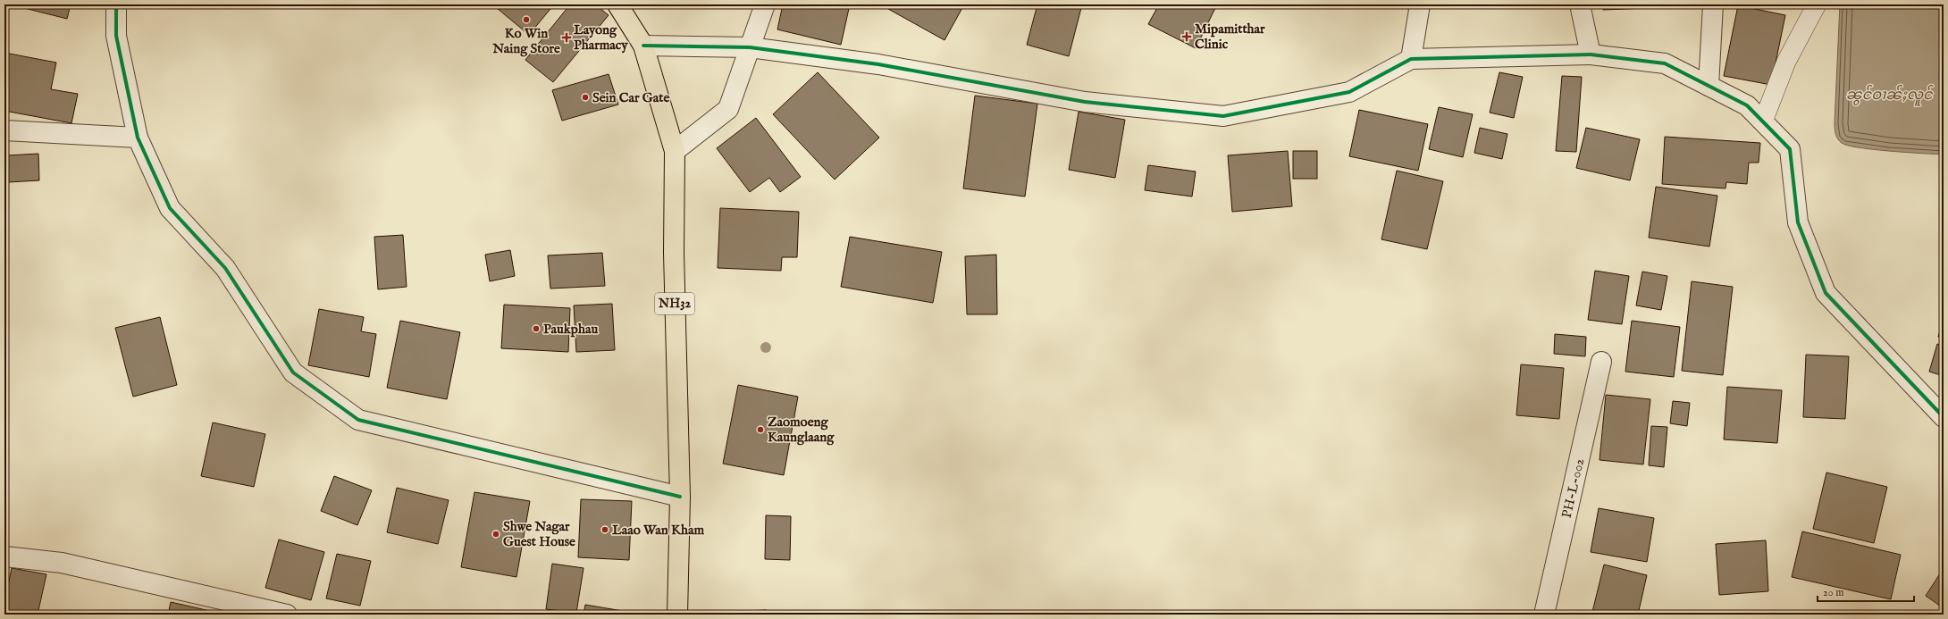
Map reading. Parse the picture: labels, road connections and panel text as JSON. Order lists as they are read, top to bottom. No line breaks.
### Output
{"streets":{"highway":["NH32"],"street":["PH-L-002"]},"water":["ၼွင်ဝၢၼ်ႈလူင်"],"places":{"other":["Ko Win Naing Store","Sein Car Gate","Paukphau","Zaomoeng Kaunglaang","Laao Wan Kham","Shwe Nagar Guest House"],"health":["Mipamitthar Clinic","Layong Pharmacy"]},"scale_bar":"20 m"}
